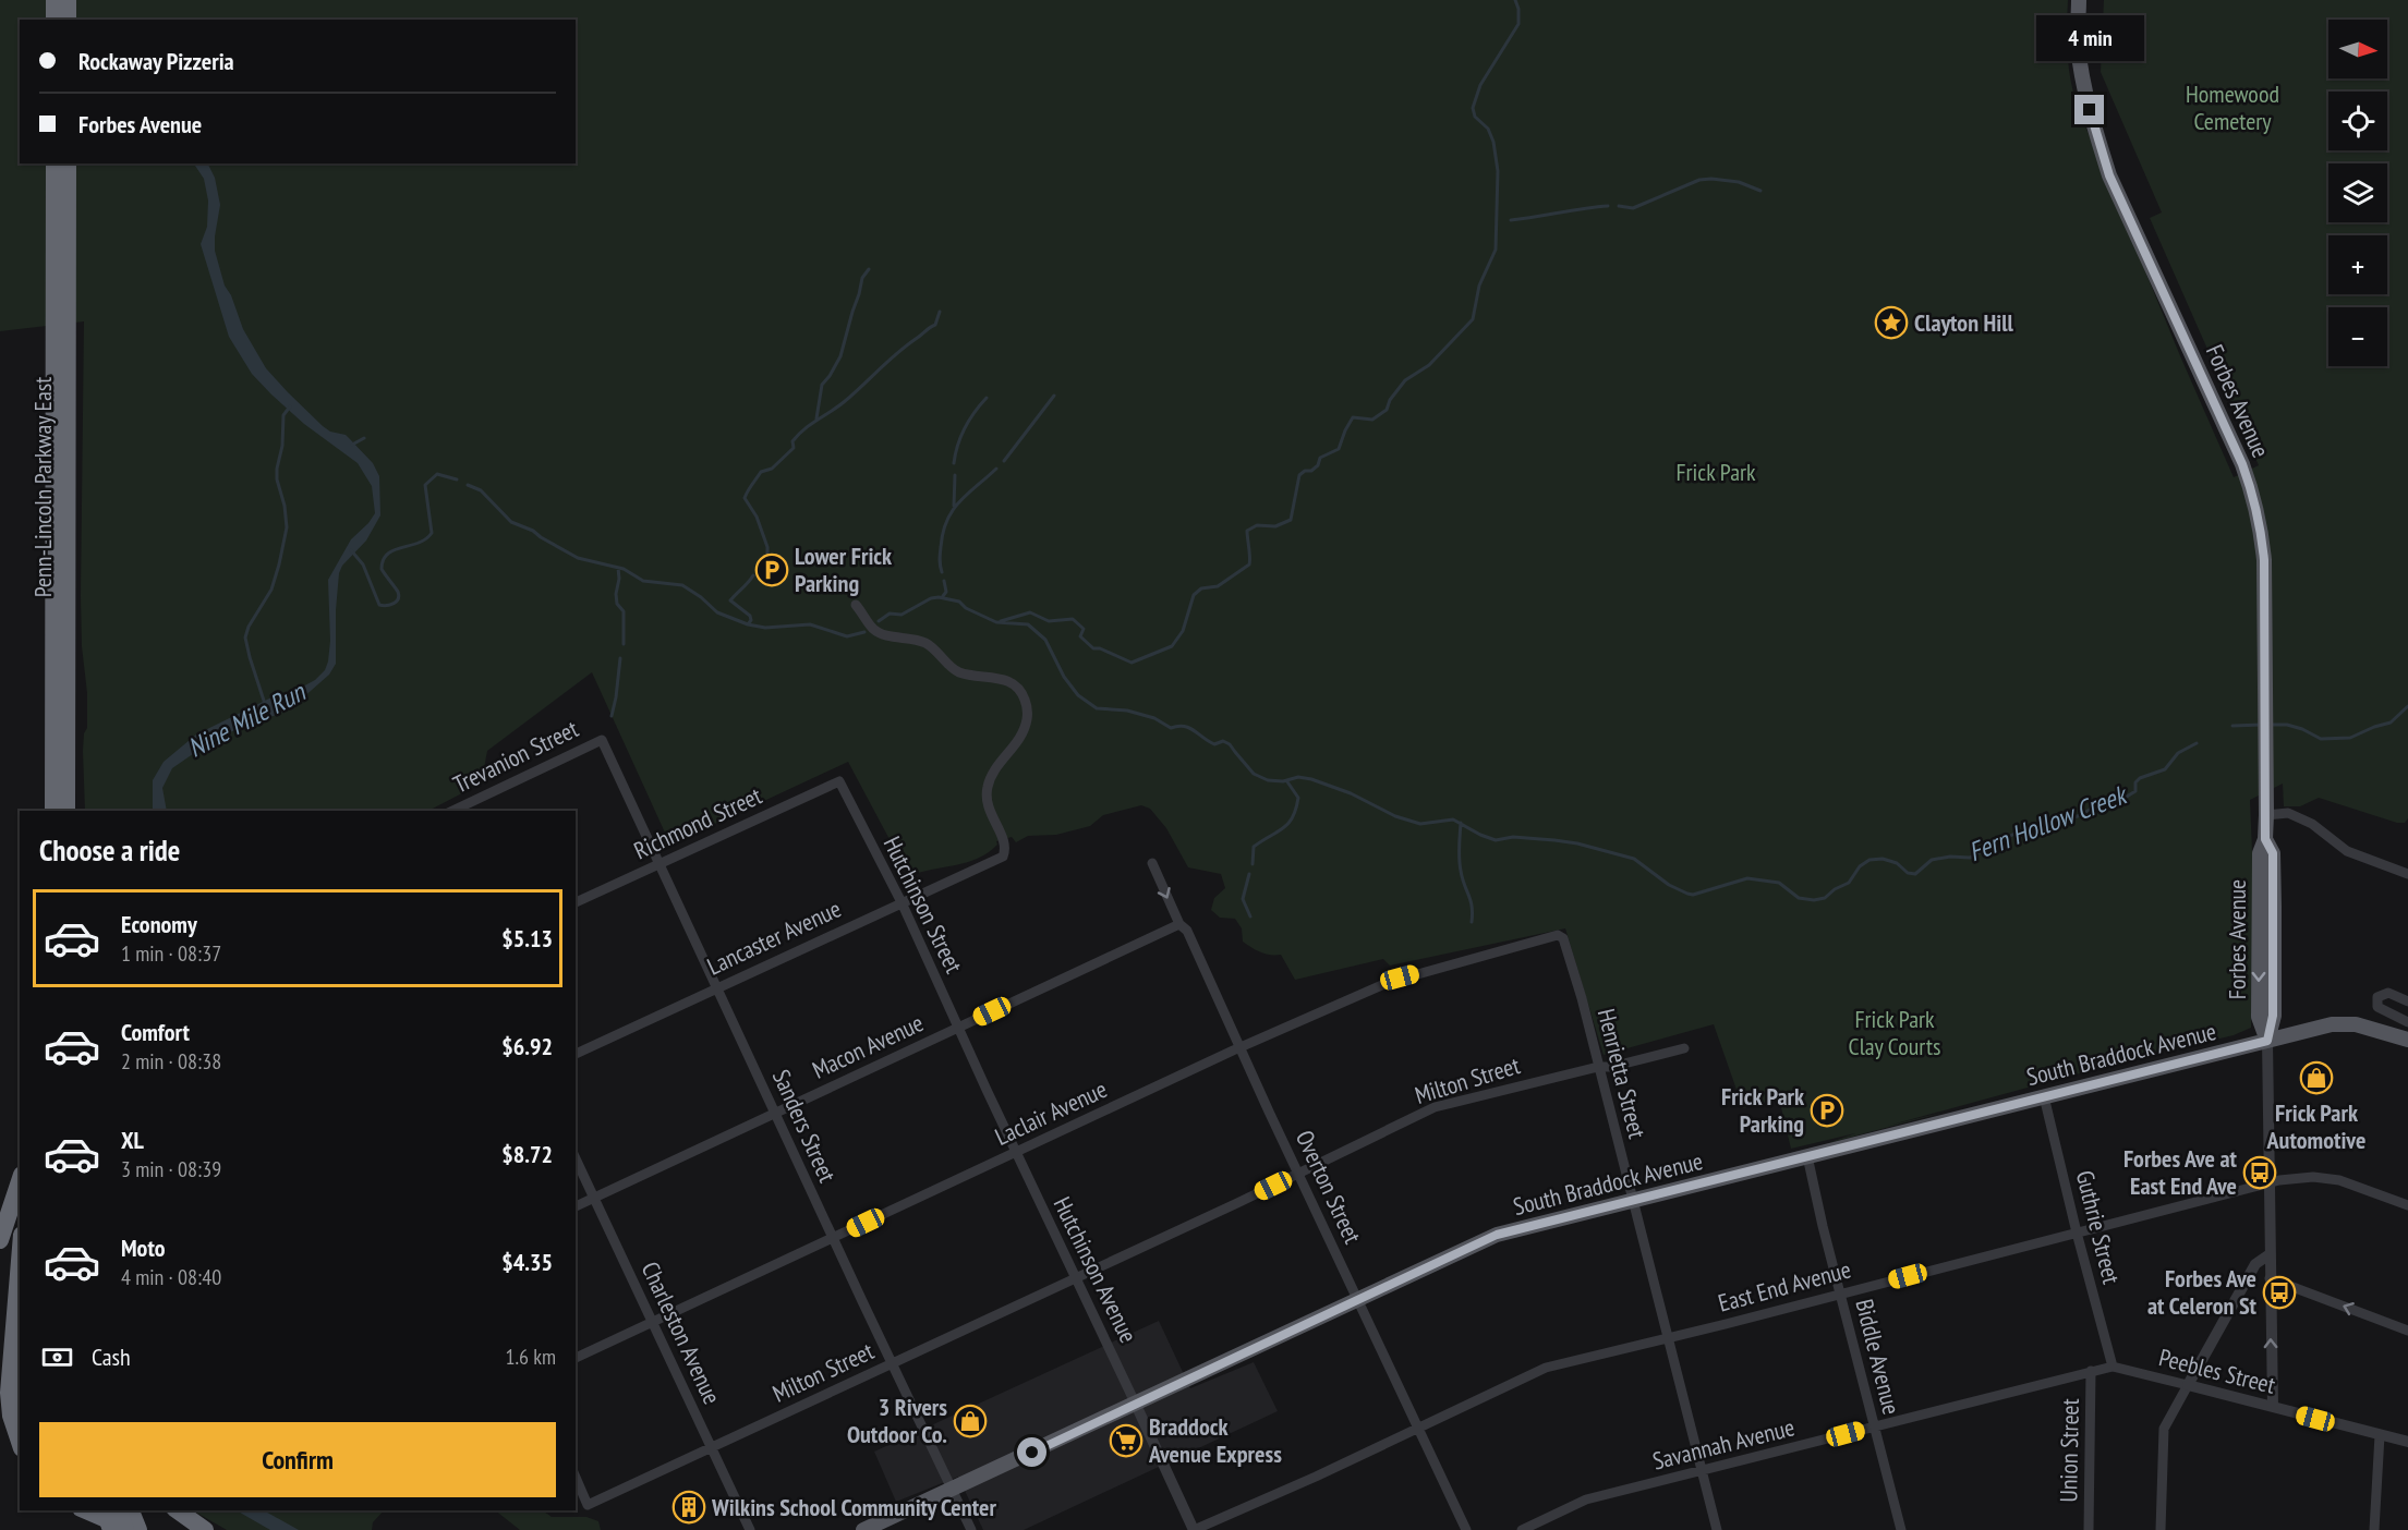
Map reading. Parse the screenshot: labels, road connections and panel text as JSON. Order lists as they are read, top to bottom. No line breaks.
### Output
{"streets":{"highway":["Penn-Lincoln Parkway East"],"main road":["Forbes Avenue","South Braddock Avenue"],"street":["Trevanion Street","Richmond Street","Hutchinson Street","Lancaster Avenue","Macon Avenue","Henrietta Street","Milton Street","Laclair Avenue","Sanders Street","Overton Street","Guthrie Street","Hutchinson Avenue","East End Avenue","Charleston Avenue","Biddle Avenue","Peebles Street","Savannah Avenue","Union Street"]},"crossings":[["Forbes Avenue","South Braddock Avenue"],["Forbes Avenue","East End Avenue"],["Forbes Avenue","Peebles Street"],["Trevanion Street","Sanders Street"],["Richmond Street","Hutchinson Street"],["Richmond Street","Sanders Street"],["Hutchinson Street","Lancaster Avenue"],["Hutchinson Street","Macon Avenue"],["Hutchinson Street","Laclair Avenue"],["Hutchinson Street","Hutchinson Avenue"],["Lancaster Avenue","Sanders Street"],["Macon Avenue","Sanders Street"],["Macon Avenue","Overton Street"],["Macon Avenue","Charleston Avenue"],["South Braddock Avenue","Henrietta Street"],["South Braddock Avenue","Sanders Street"],["South Braddock Avenue","Overton Street"],["South Braddock Avenue","Guthrie Street"],["South Braddock Avenue","Hutchinson Avenue"],["South Braddock Avenue","Biddle Avenue"],["Henrietta Street","Milton Street"],["Henrietta Street","Laclair Avenue"],["Henrietta Street","East End Avenue"],["Henrietta Street","Savannah Avenue"],["Milton Street","Sanders Street"],["Milton Street","Overton Street"],["Milton Street","Hutchinson Avenue"],["Milton Street","Charleston Avenue"],["Laclair Avenue","Sanders Street"],["Laclair Avenue","Overton Street"],["Laclair Avenue","Hutchinson Avenue"],["Laclair Avenue","Charleston Avenue"],["Overton Street","East End Avenue"],["Guthrie Street","East End Avenue"],["Guthrie Street","Peebles Street"],["East End Avenue","Biddle Avenue"],["Biddle Avenue","Savannah Avenue"],["Peebles Street","Savannah Avenue"],["Peebles Street","Union Street"],["Savannah Avenue","Union Street"]],"water":["Nine Mile Run","Fern Hollow Creek"],"parks":["Homewood Cemetery","Frick Park","Frick Park Clay Courts"],"places":{"place":["Clayton Hill"],"parking":["Lower Frick Parking","Frick Park Parking"],"shop":["Frick Park Automotive","3 Rivers Outdoor Co."],"bus stop":["Forbes Ave at East End Ave","Forbes Ave at Celeron St"],"supermarket":["Braddock Avenue Express"],"building":["Wilkins School Community Center"]},"north":"right","page":{"bubble":"4 min","map_buttons":["+","−"],"banner":["Rockaway Pizzeria","Forbes Avenue"],"heading":"Choose a ride","list":[{"name":"Economy","note":"1 min · 08:37","value":"$5.13"},{"name":"Comfort","note":"2 min · 08:38","value":"$6.92"},{"name":"XL","note":"3 min · 08:39","value":"$8.72"},{"name":"Moto","note":"4 min · 08:40","value":"$4.35"}],"pay":["Cash","1.6 km"],"buttons":"Confirm"}}
